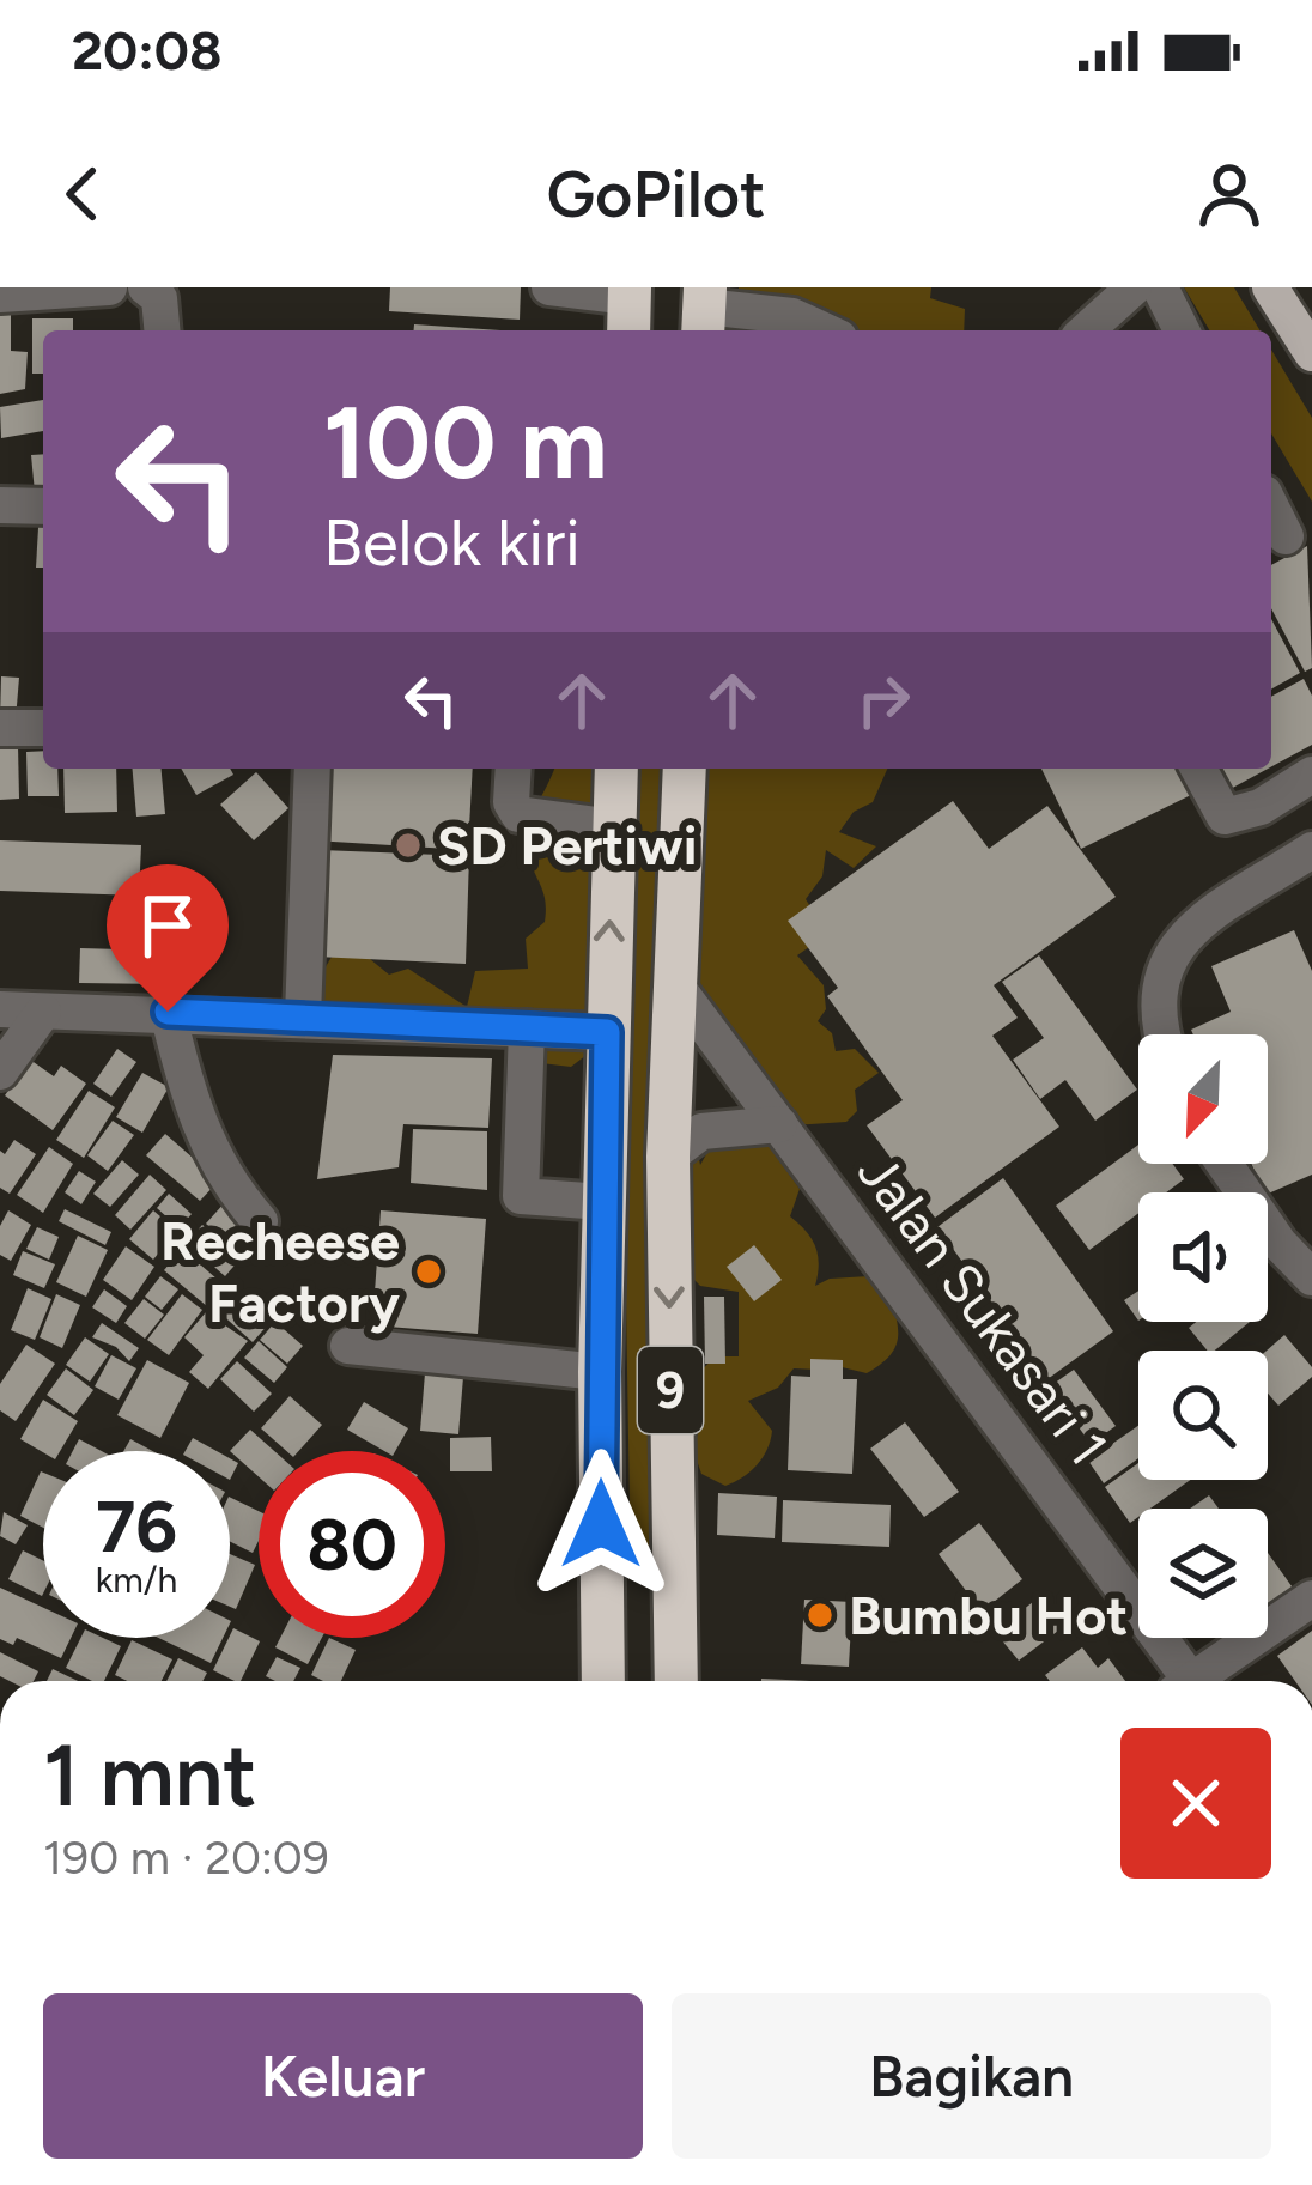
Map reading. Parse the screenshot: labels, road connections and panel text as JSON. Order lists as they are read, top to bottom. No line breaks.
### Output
{"streets":{"highway":["9"],"street":["Jalan Sukasari 1"]},"crossings":[["Jalan Sukasari 1","9"]],"places":["SD Pertiwi","Recheese Factory","Bumbu Hot"],"north":"bottom left","page":{"status":"20:08","header":"GoPilot","turn":["100 m","Belok kiri"],"speed":"76 km/h","limit":"80","heading":["1 mnt","190 m · 20:09"],"buttons":["Keluar","Bagikan"]}}
